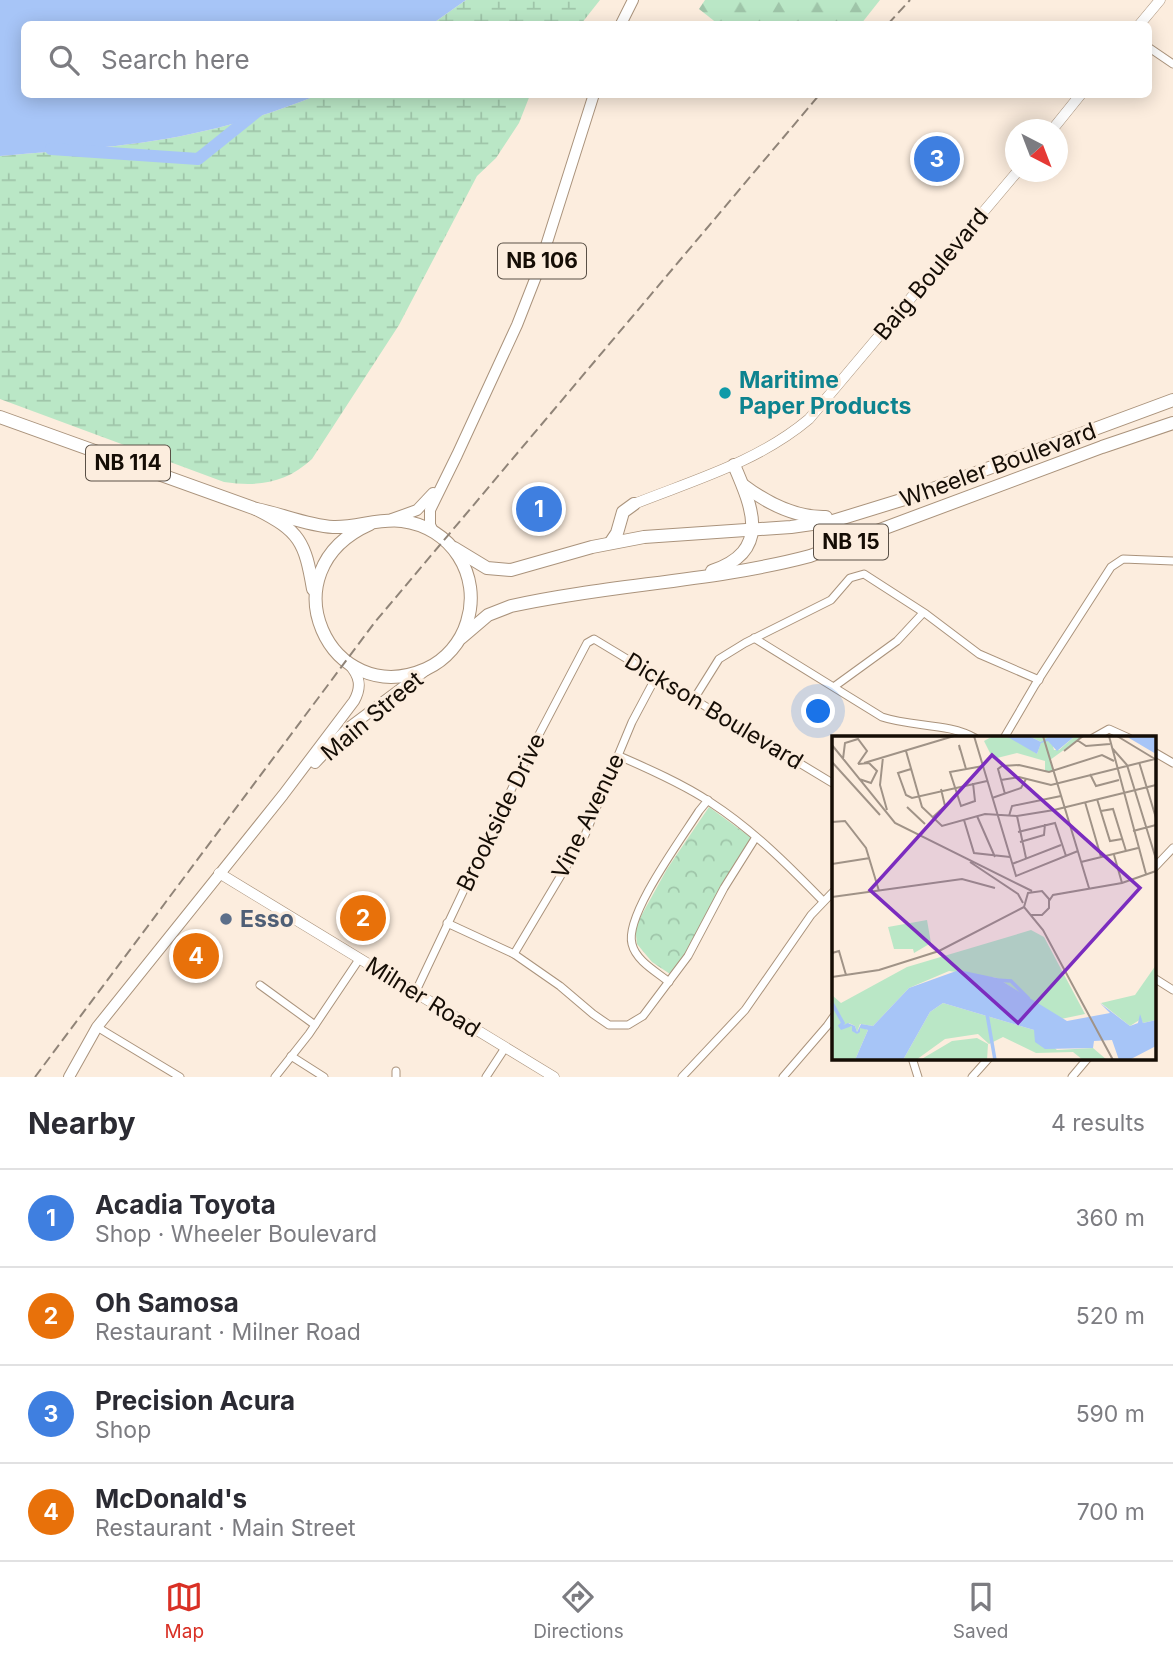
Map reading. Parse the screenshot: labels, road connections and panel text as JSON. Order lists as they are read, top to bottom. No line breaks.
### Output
{"streets":{"highway":["NB 114","Wheeler Boulevard","NB 15"],"main road":["NB 106","Main Street"],"street":["Baig Boulevard","Dickson Boulevard","Brookside Drive","Vine Avenue","Milner Road"]},"crossings":[["NB 106","NB 114"],["NB 106","Wheeler Boulevard"],["NB 106","Main Street"],["NB 114","Wheeler Boulevard"],["NB 114","Main Street"],["Wheeler Boulevard","Main Street"],["Dickson Boulevard","Brookside Drive"],["Dickson Boulevard","Vine Avenue"],["Main Street","Milner Road"],["Brookside Drive","Milner Road"]],"places":["Maritime Paper Products","Esso"],"north":"bottom right","page":{"search":"Search here","pins":["3","1","2","4"],"heading":["Nearby","4 results"],"list":[{"mark":"1","name":"Acadia Toyota","note":"Shop · Wheeler Boulevard","value":"360 m"},{"mark":"2","name":"Oh Samosa","note":"Restaurant · Milner Road","value":"520 m"},{"mark":"3","name":"Precision Acura","note":"Shop","value":"590 m"},{"mark":"4","name":"McDonald's","note":"Restaurant · Main Street","value":"700 m"}],"nav":["Map","Directions","Saved"]}}
